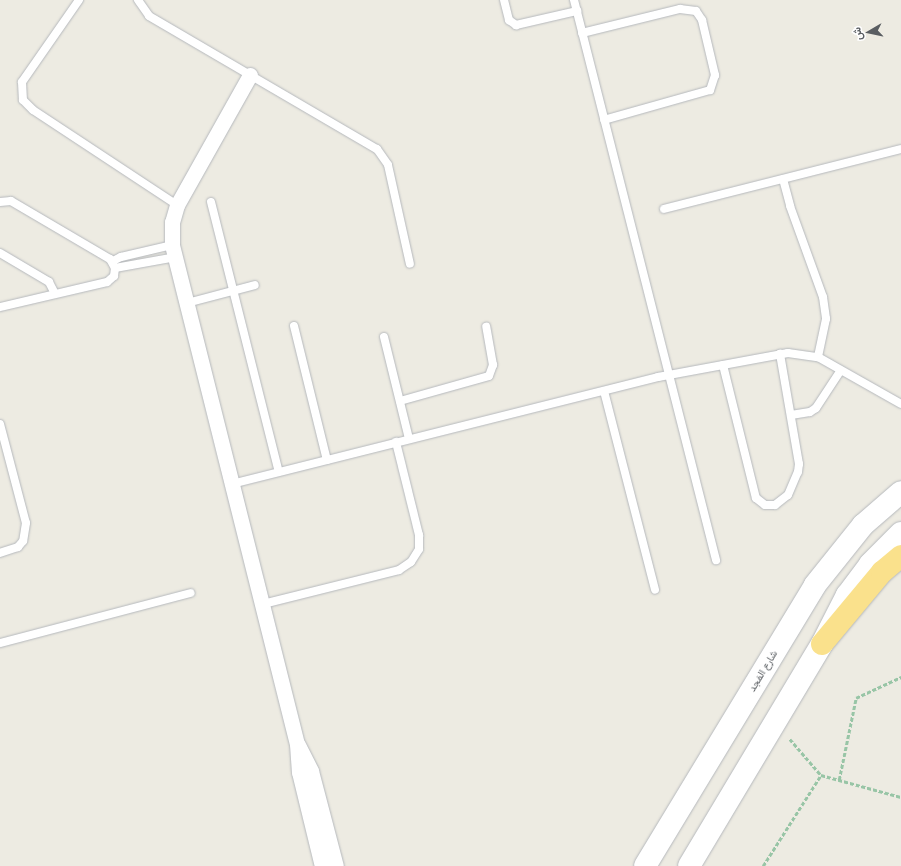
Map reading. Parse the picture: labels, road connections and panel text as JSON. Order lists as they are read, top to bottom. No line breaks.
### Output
{"streets":{"street":["شارع المَجد"]},"north":"left"}
